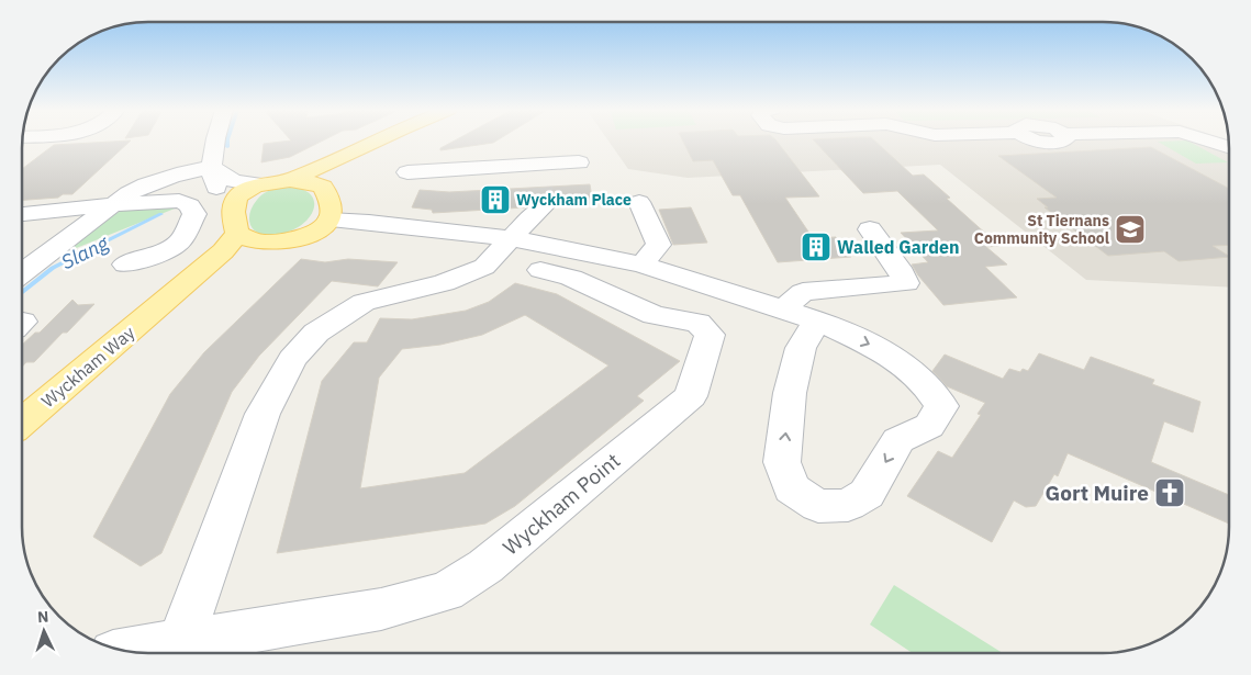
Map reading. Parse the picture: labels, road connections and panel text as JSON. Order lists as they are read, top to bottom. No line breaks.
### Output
{"streets":{"main road":["Wyckham Way"],"street":["Wyckham Point"]},"water":["Slang"],"places":{"building":["Wyckham Place","Walled Garden"],"school or university":["St Tiernans Community School"],"church":["Gort Muire"]},"north":"top"}
